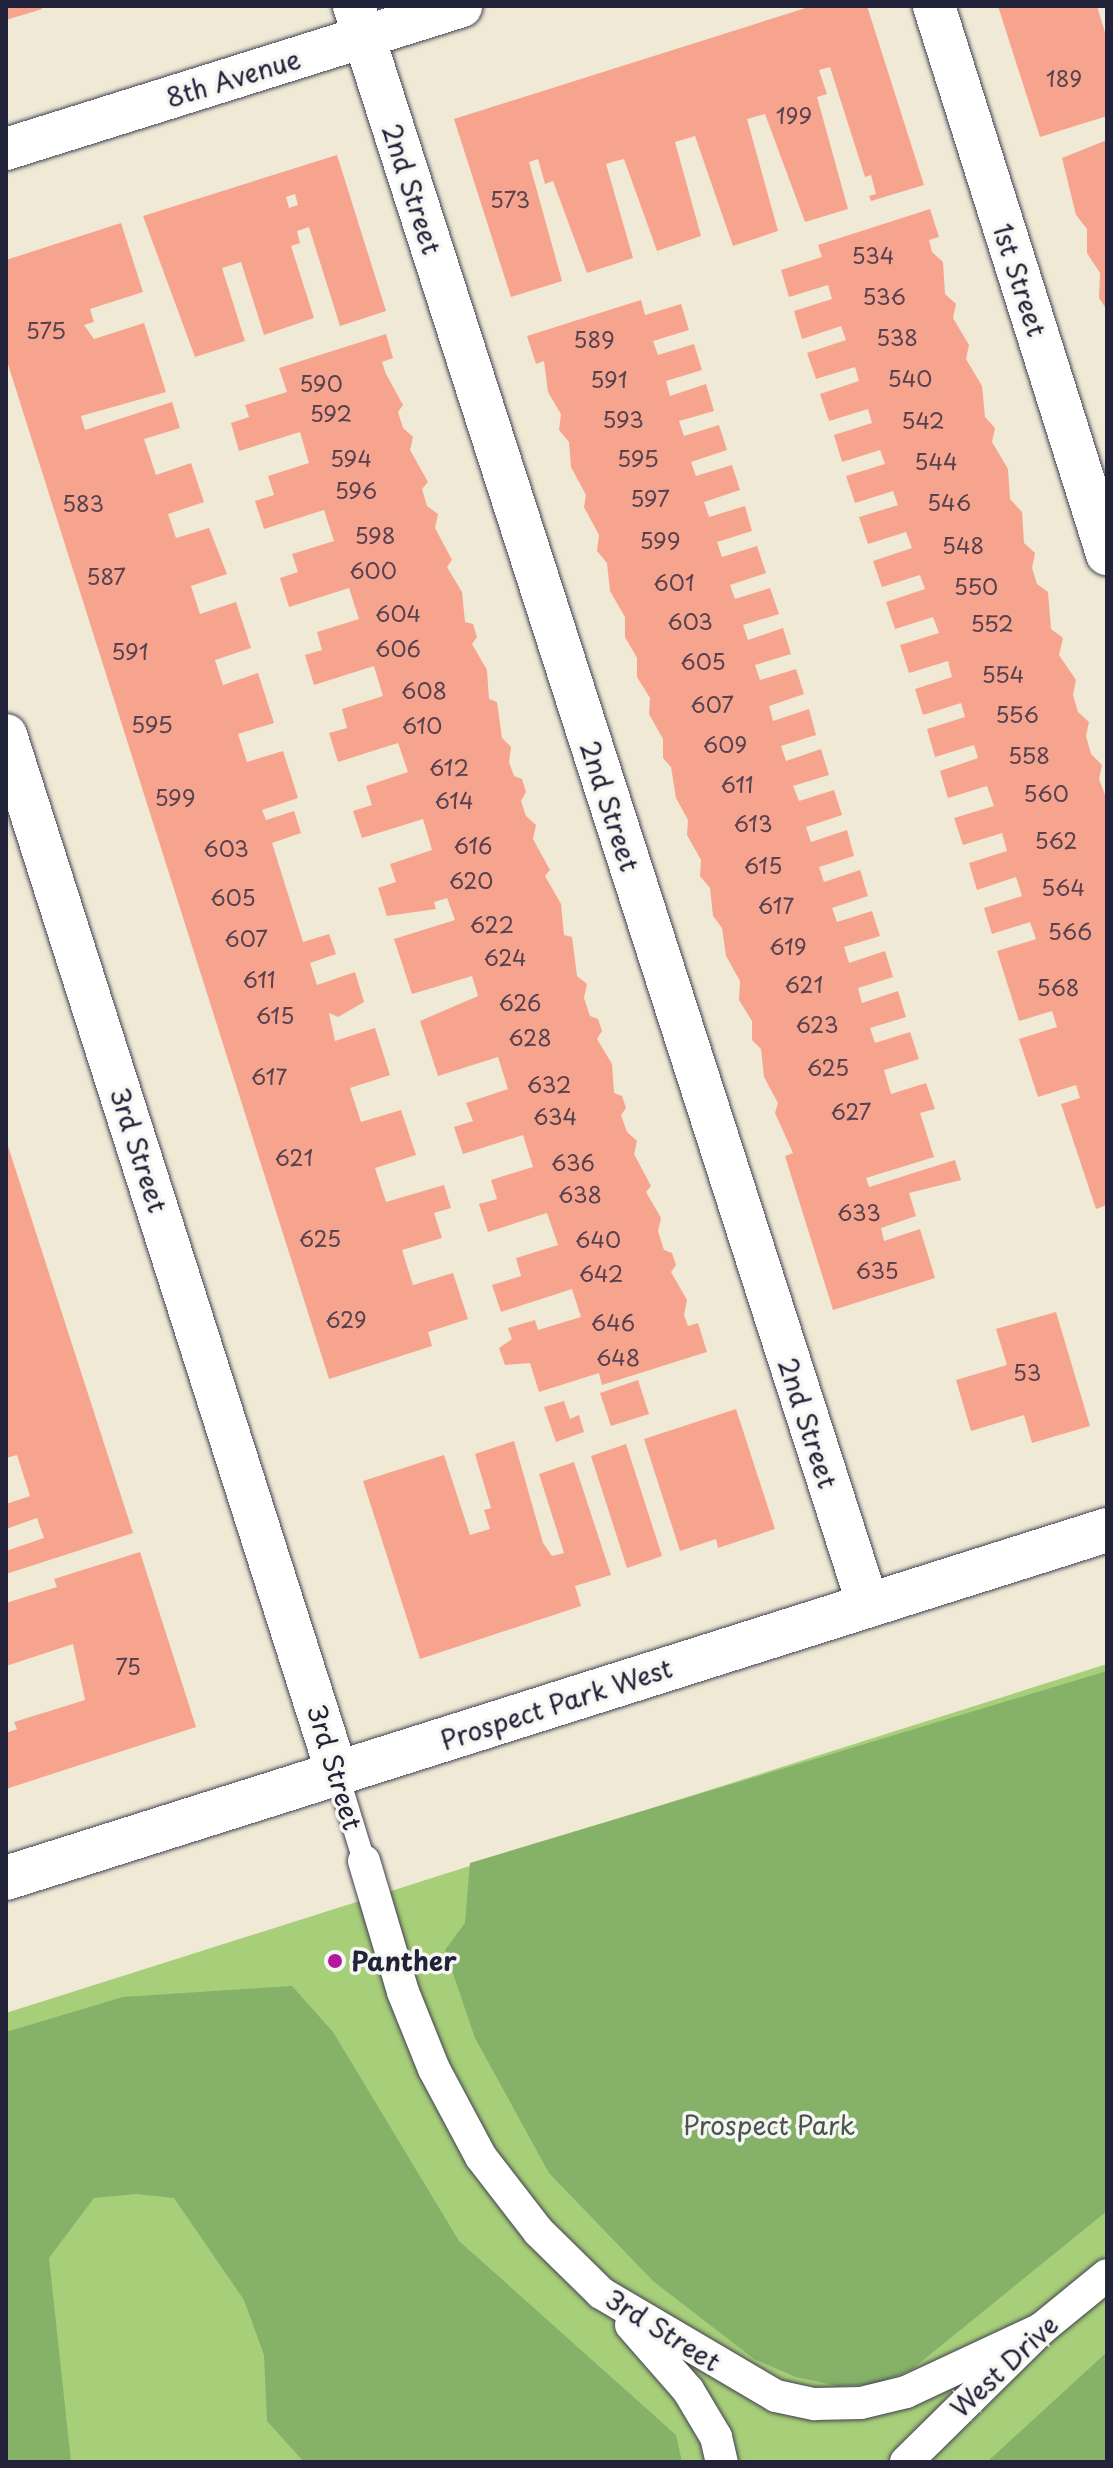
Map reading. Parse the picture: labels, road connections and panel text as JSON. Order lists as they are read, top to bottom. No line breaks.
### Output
{"streets":{"street":["8th Avenue","2nd Street","1st Street","3rd Street","Prospect Park West","West Drive"]},"crossings":[["8th Avenue","2nd Street"],["2nd Street","Prospect Park West"],["3rd Street","Prospect Park West"],["3rd Street","West Drive"]],"parks":["Prospect Park"],"places":["Panther"],"house_numbers":["189","199","573","534","536","575","538","589","540","591","590","592","593","542","594","595","544","596","597","546","583","598","599","548","600","587","601","550","604","603","552","606","591","605","554","608","607","556","595","610","609","558","612","611","560","599","614","613","562","616","603","615","620","564","605","617","622","566","607","619","624","611","621","568","626","615","623","628","625","617","632","627","634","621","636","638","633","625","640","635","642","629","646","648","53","75"]}
